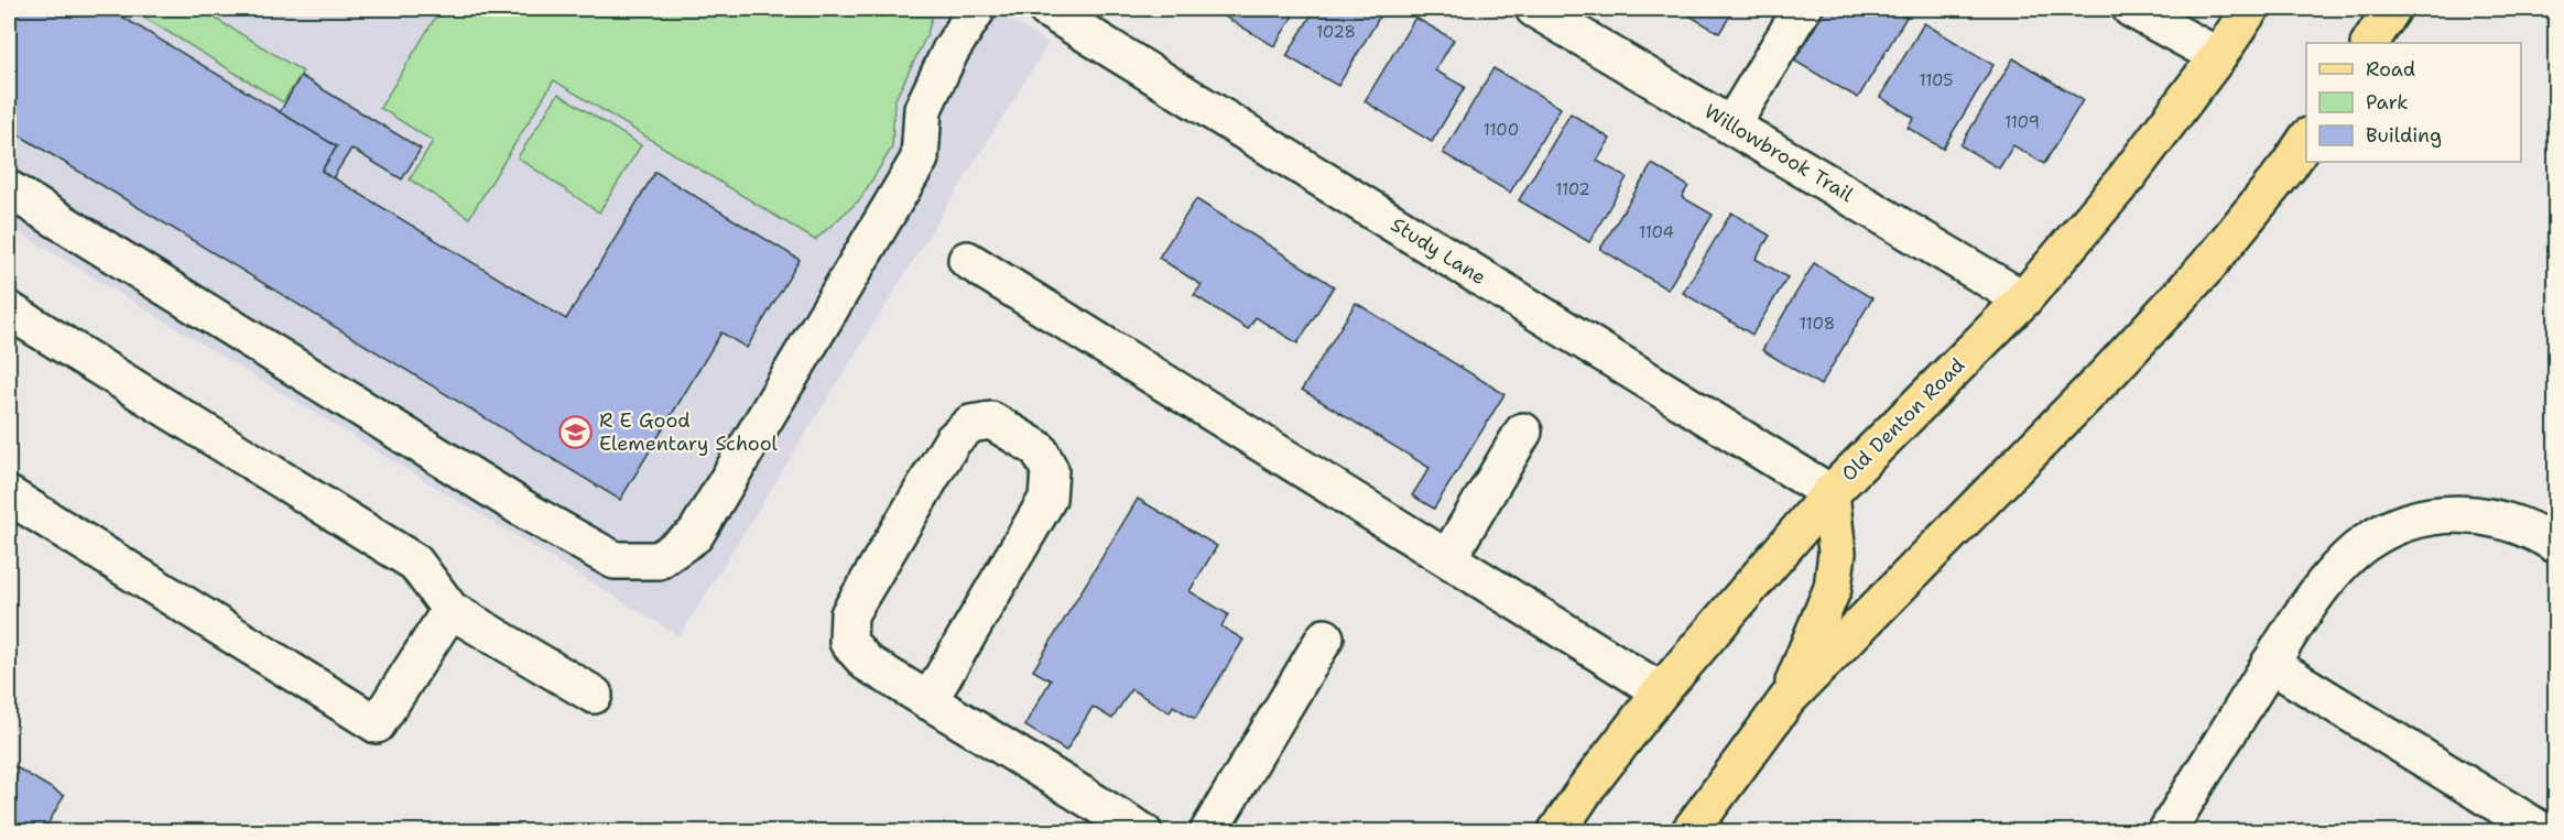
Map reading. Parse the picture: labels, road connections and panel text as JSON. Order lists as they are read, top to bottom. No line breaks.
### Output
{"streets":{"main road":["Old Denton Road"],"street":["Willowbrook Trail","Study Lane"]},"crossings":[["Willowbrook Trail","Old Denton Road"],["Study Lane","Old Denton Road"]],"places":{"school or university":["R E Good Elementary School"]},"house_numbers":["1028","1105","1109","1100","1102","1104","1108"],"legend":["Road","Park","Building"]}
